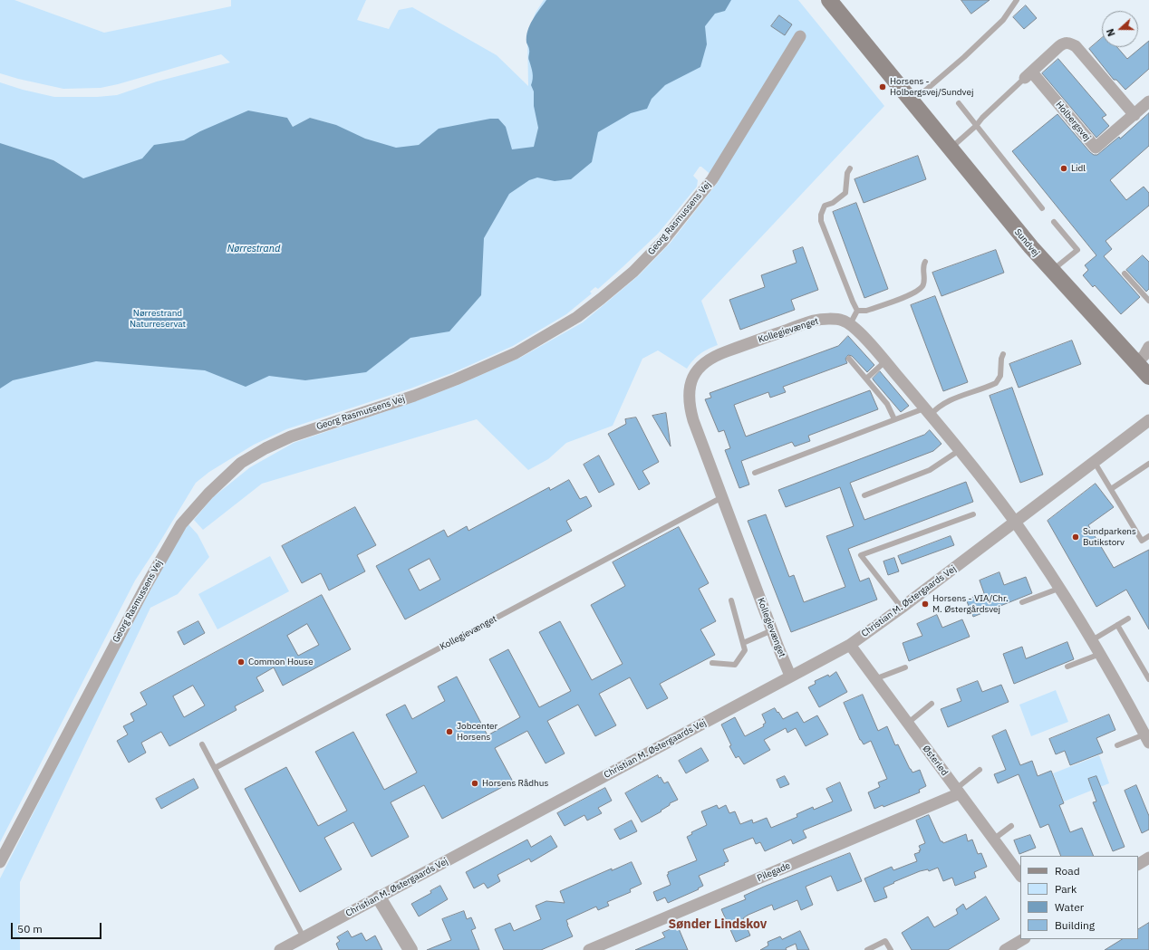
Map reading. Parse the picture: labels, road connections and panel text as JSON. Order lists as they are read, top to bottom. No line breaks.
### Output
{"streets":{"main road":["Sundvej"],"street":["Holbergsvej","Georg Rasmussens Vej","Kollegievænget","Christian M. Østergaards Vej","Østerled","Pilegade"]},"crossings":[["Kollegievænget","Christian M. Østergaards Vej"],["Christian M. Østergaards Vej","Østerled"],["Østerled","Pilegade"]],"districts":["Sønder Lindskov"],"water":["Nørrestrand"],"parks":["Nørrestrand Naturreservat"],"places":["Horsens - Holbergsvej/Sundvej","Lidl","Sundparkens Butikstorv","Horsens - VIA/Chr. M. Østergårdsvej","Common House","Jobcenter Horsens","Horsens Rådhus"],"legend":["Road","Park","Water","Building"],"scale_bar":"50 m","north":"left"}
